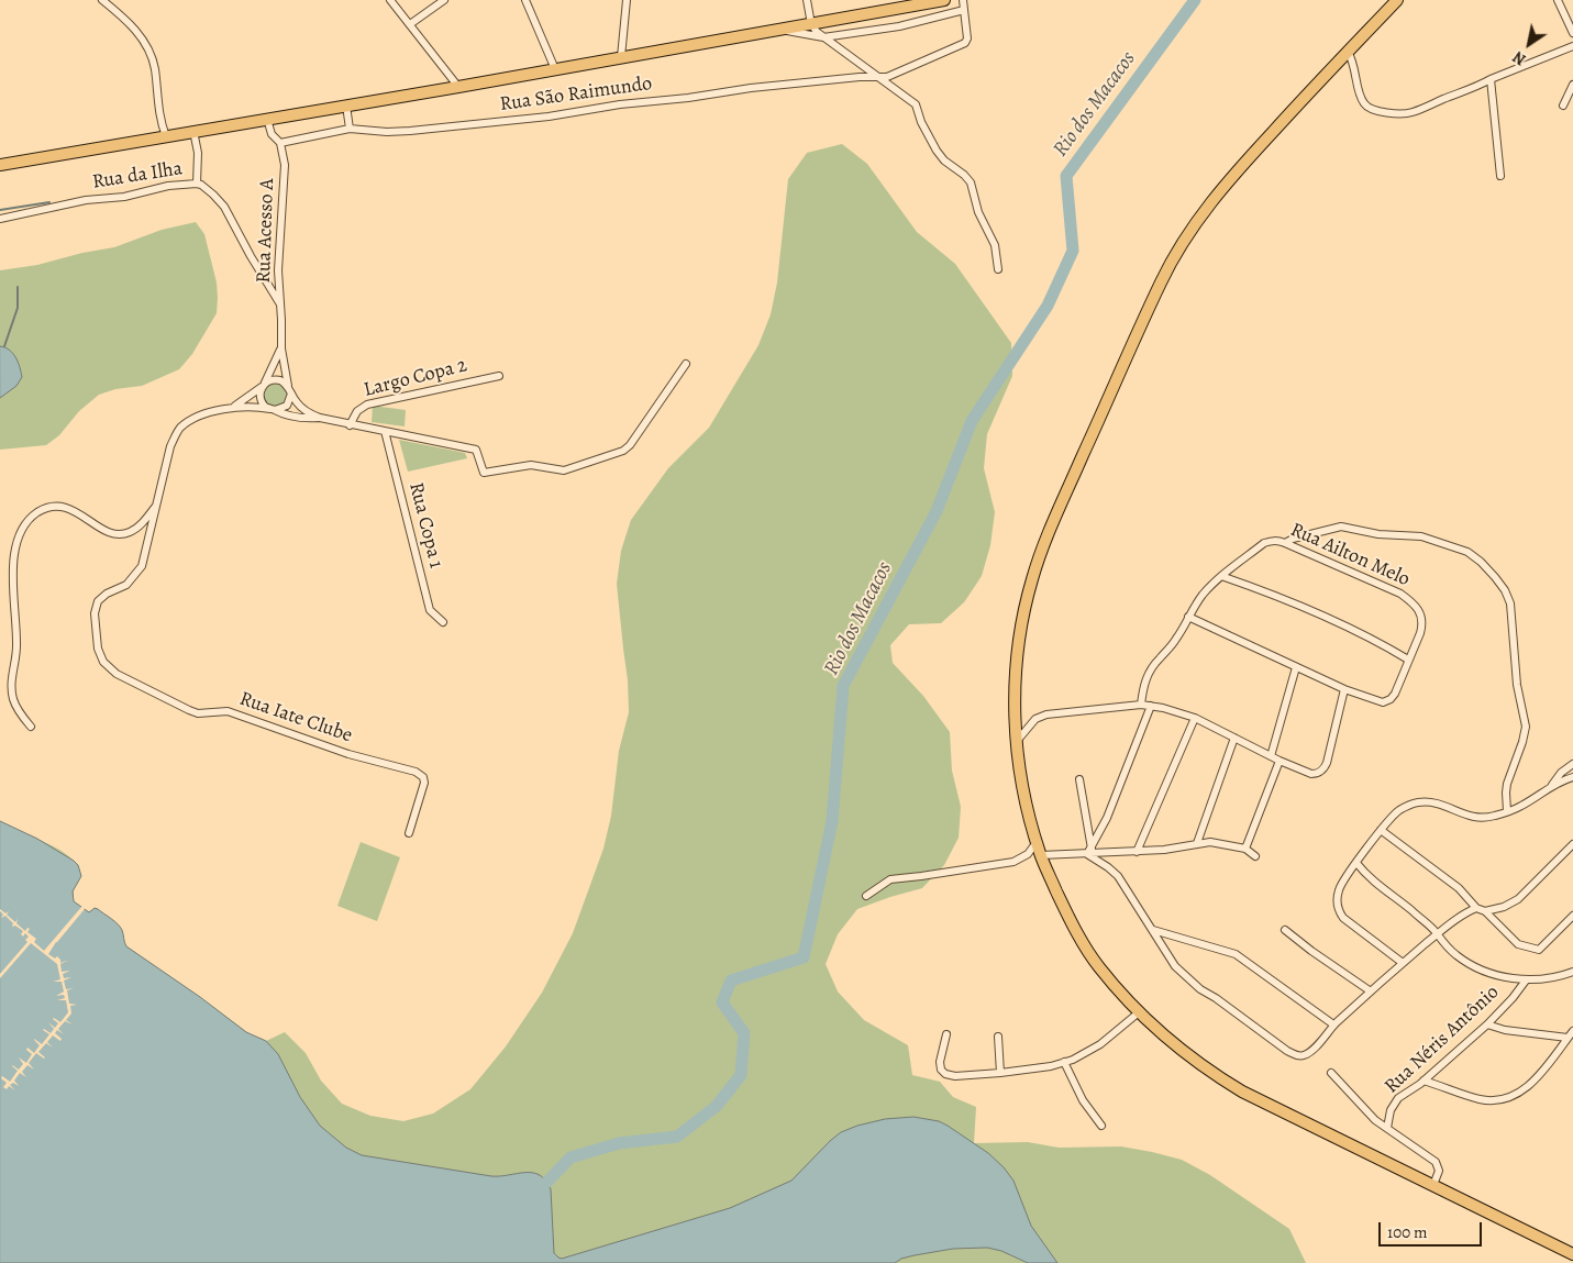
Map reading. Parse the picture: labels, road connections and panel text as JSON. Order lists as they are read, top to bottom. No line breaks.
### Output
{"streets":{"street":["Rua São Raimundo","Rua da Ilha","Rua Acesso A","Largo Copa 2","Rua Copa 1","Rua Ailton Melo","Rua Iate Clube","Rua Néris Antônio"]},"crossings":[["Rua São Raimundo","Rua Acesso A"],["Rua da Ilha","Rua Acesso A"]],"water":["Rio dos Macacos"],"scale_bar":"100 m","north":"bottom left"}
